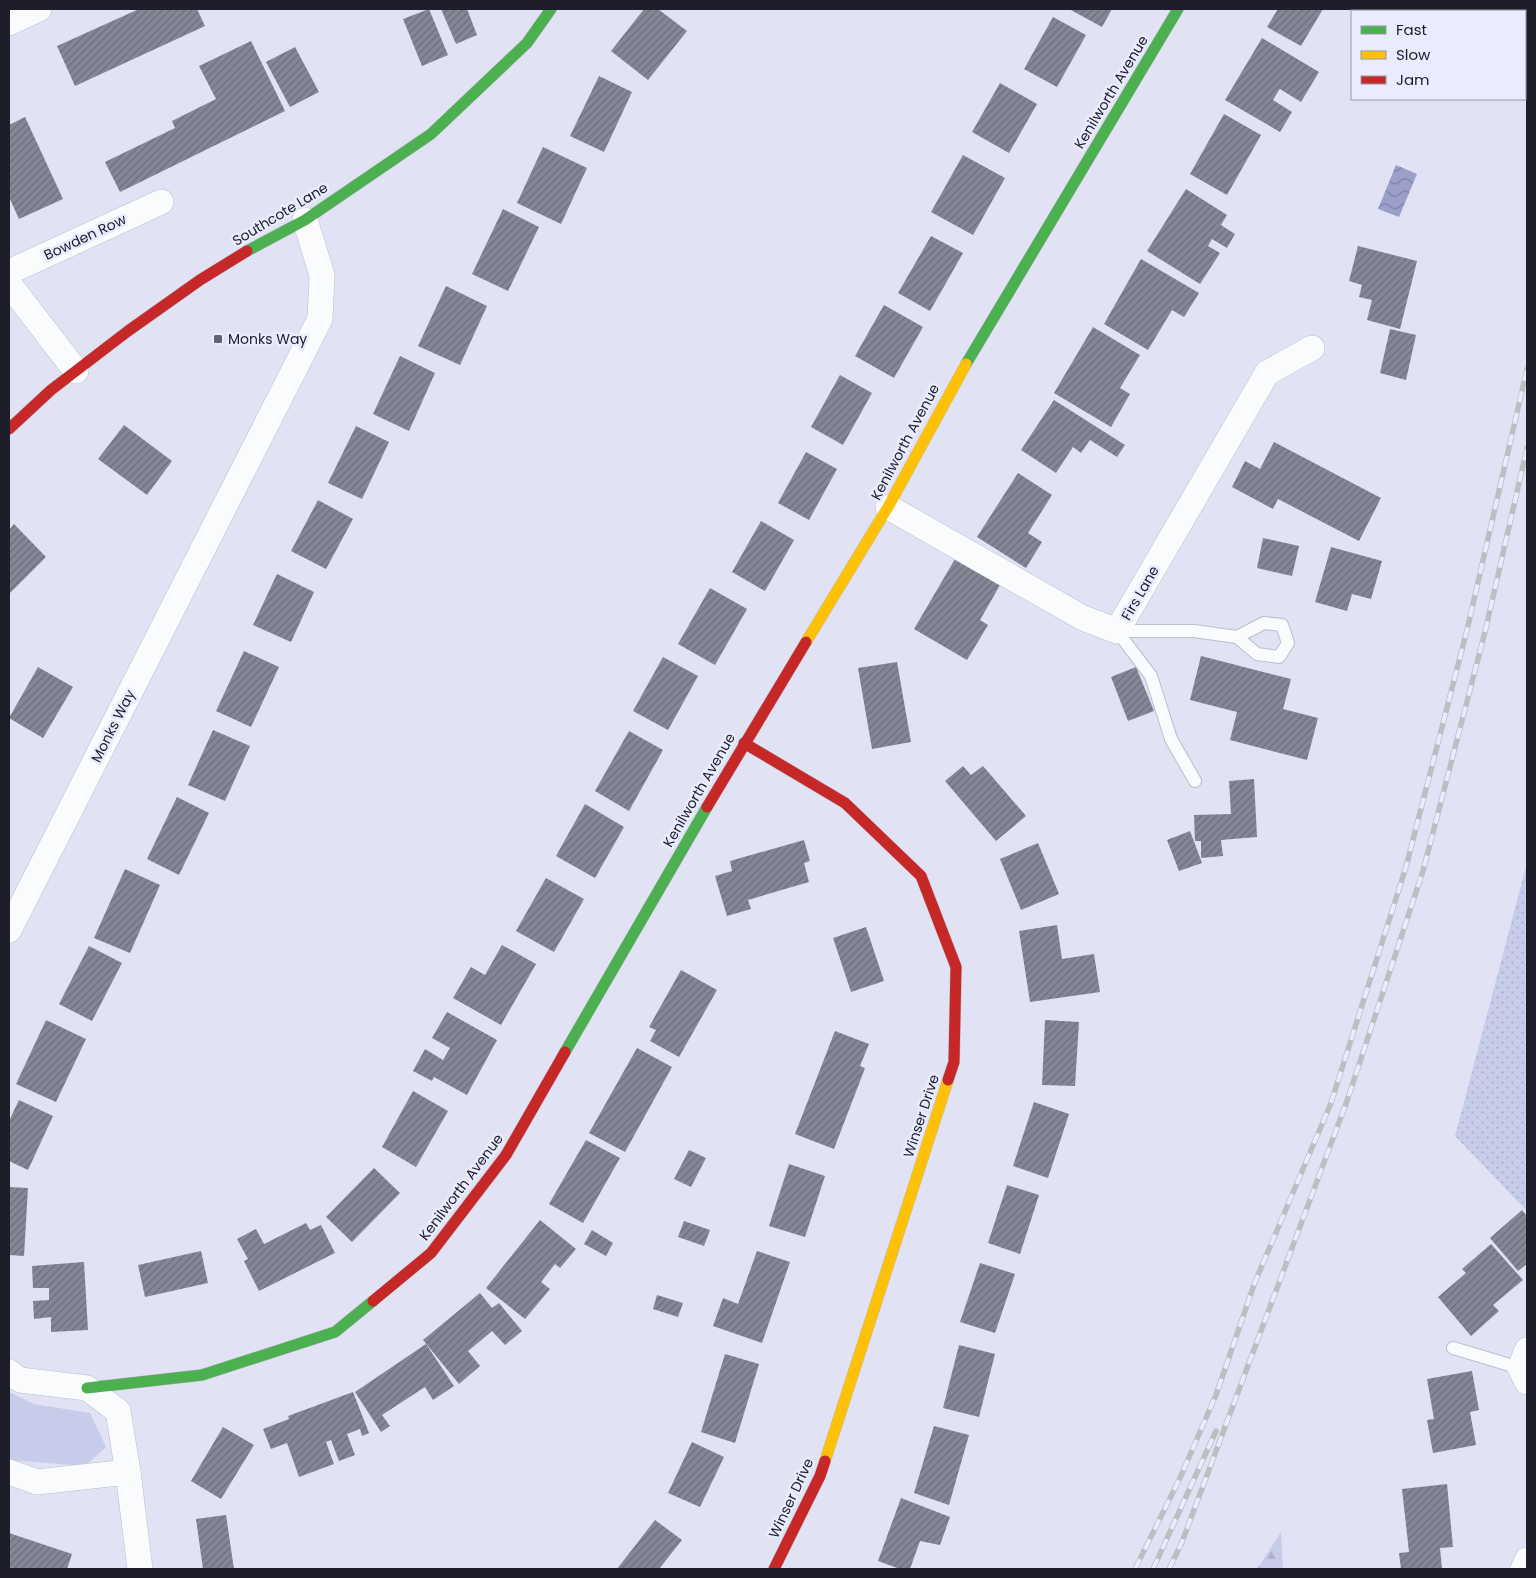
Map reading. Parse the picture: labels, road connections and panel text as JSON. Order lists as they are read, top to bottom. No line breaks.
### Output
{"streets":{"street":["Kenilworth Avenue","Southcote Lane","Bowden Row","Firs Lane","Monks Way","Winser Drive"]},"crossings":[["Kenilworth Avenue","Firs Lane"],["Kenilworth Avenue","Winser Drive"],["Southcote Lane","Monks Way"]],"places":{"transit":["Monks Way"]},"legend":["Fast","Slow","Jam"]}
